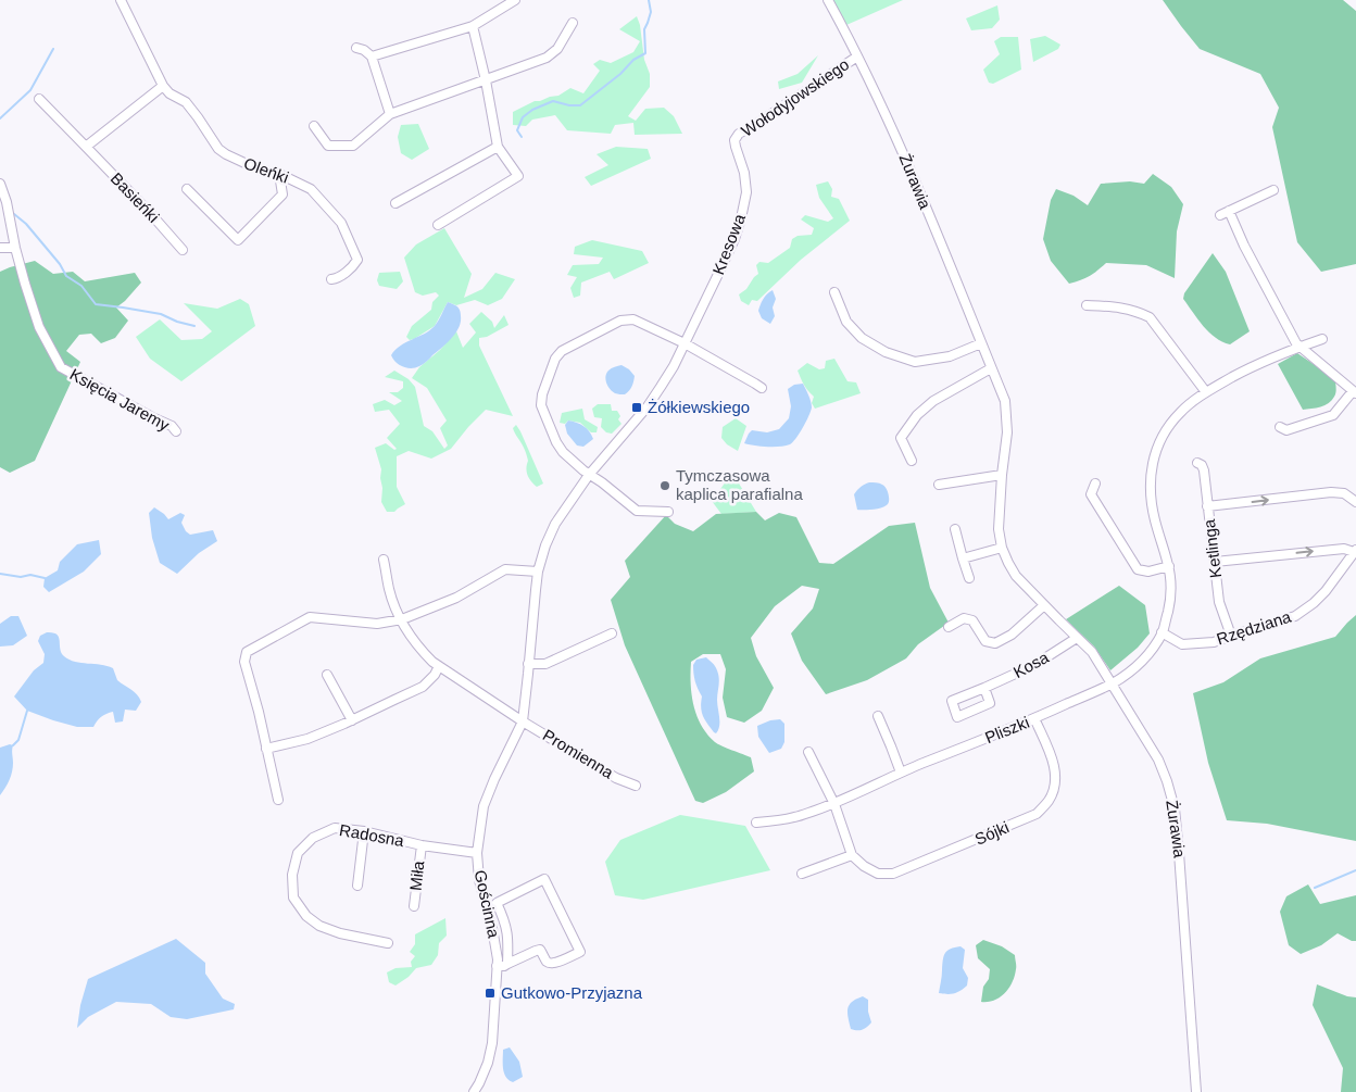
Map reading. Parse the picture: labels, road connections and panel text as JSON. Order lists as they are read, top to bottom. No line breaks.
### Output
{"streets":{"street":["Wołodyjowskiego","Oleńki","Żurawia","Basieńki","Kresowa","Księcia Jaremy","Ketlinga","Rzędziana","Kosa","Pliszki","Promienna","Sójki","Radosna","Miła","Gościnna"]},"crossings":[["Wołodyjowskiego","Żurawia"],["Wołodyjowskiego","Kresowa"],["Żurawia","Kosa"],["Żurawia","Pliszki"],["Kresowa","Promienna"],["Kresowa","Gościnna"],["Ketlinga","Rzędziana"],["Rzędziana","Pliszki"],["Pliszki","Sójki"],["Promienna","Gościnna"],["Radosna","Miła"],["Radosna","Gościnna"]],"places":{"transit":["Żółkiewskiego","Gutkowo-Przyjazna"],"other":["Tymczasowa kaplica parafialna"]}}
